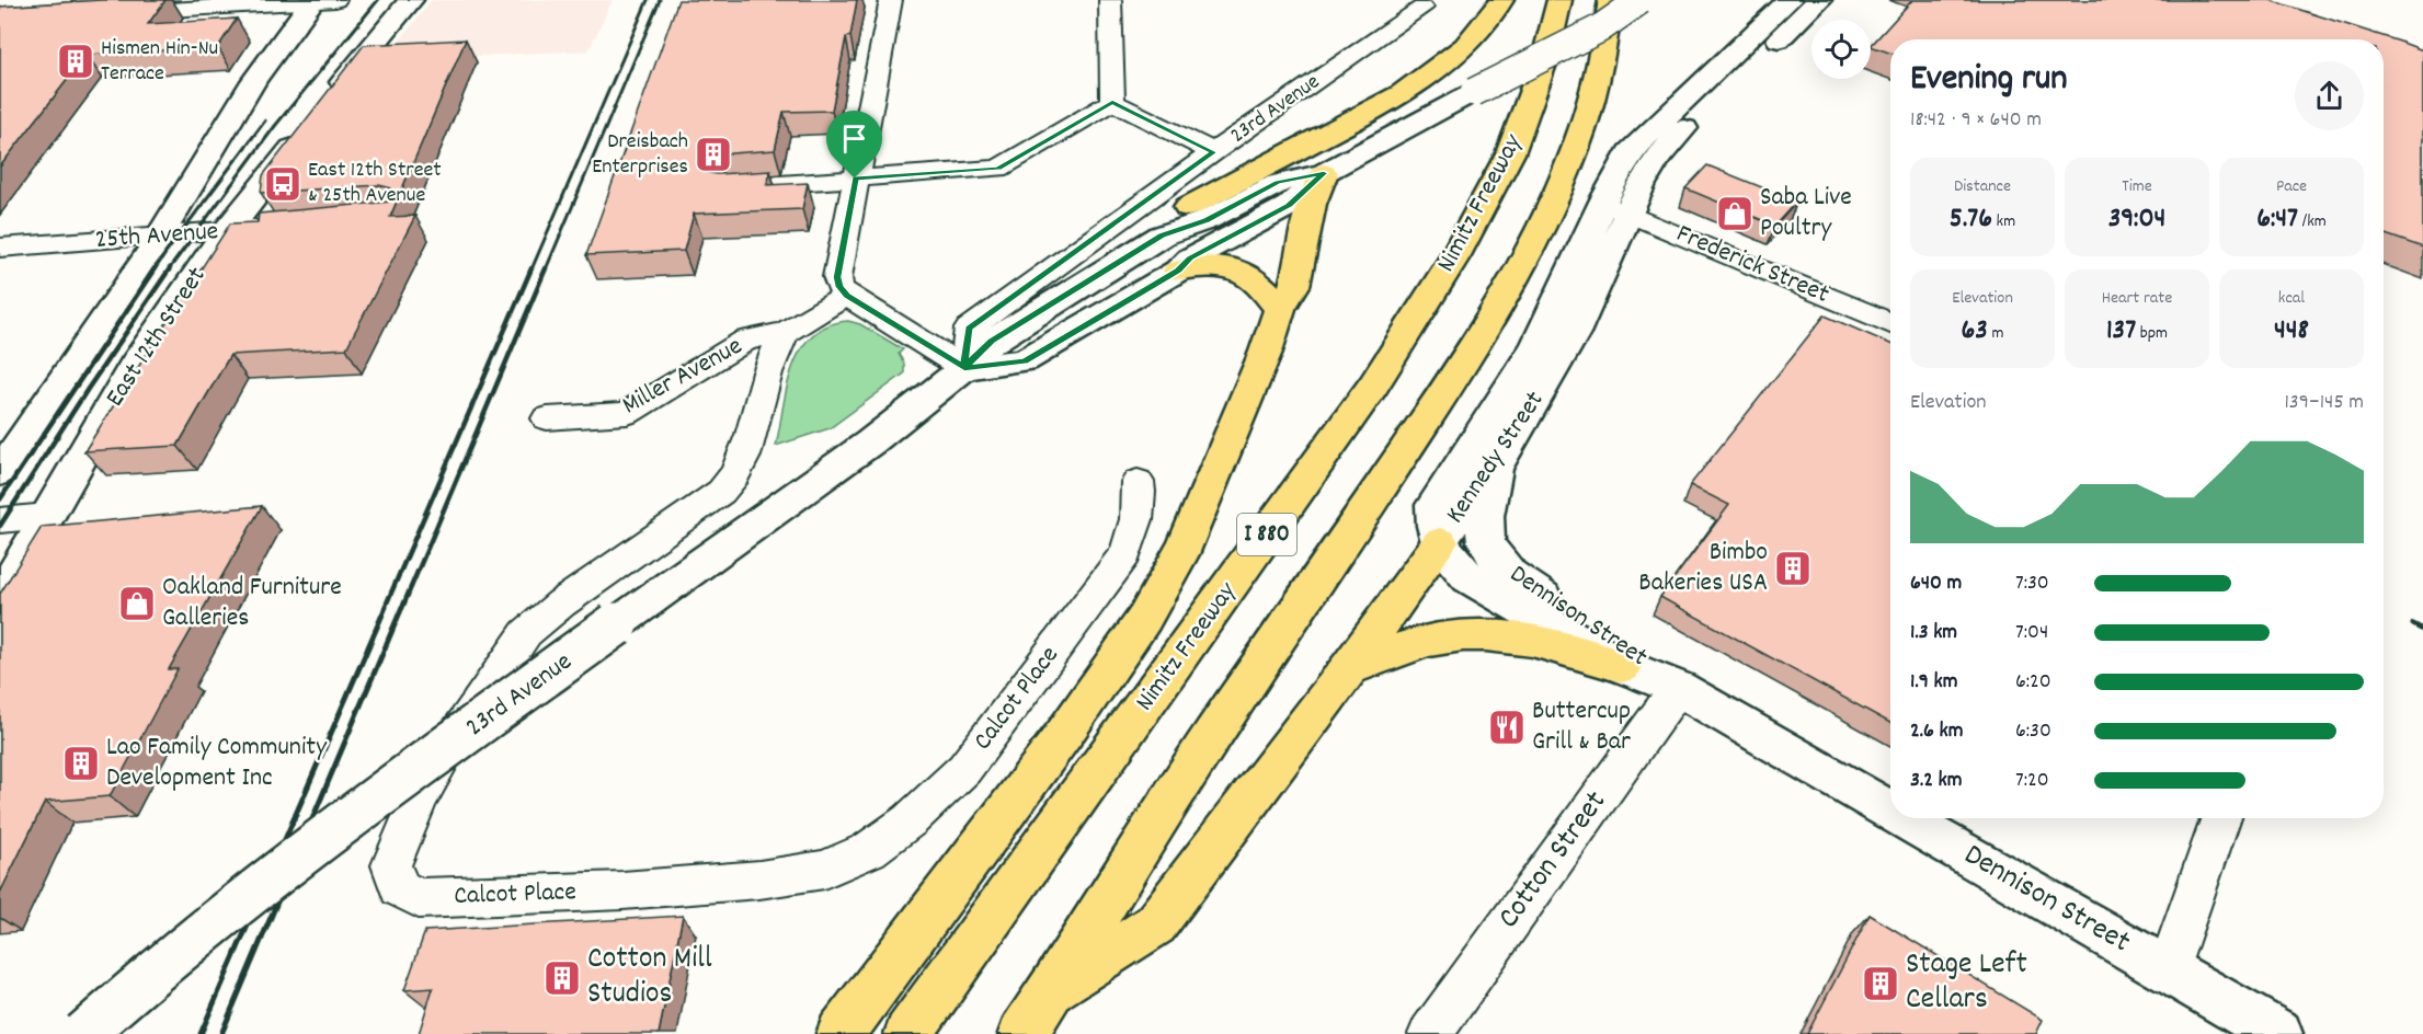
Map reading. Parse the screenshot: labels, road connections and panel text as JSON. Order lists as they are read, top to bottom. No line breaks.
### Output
{"streets":{"highway":["Nimitz Freeway","I 880"],"main road":["23rd Avenue","East 12th Street","Kennedy Street","Dennison Street"],"street":["25th Avenue","Frederick Street","Miller Avenue","Calcot Place","Cotton Street"]},"crossings":[["25th Avenue","East 12th Street"],["Frederick Street","Kennedy Street"],["Miller Avenue","Calcot Place"],["Kennedy Street","Dennison Street"],["Dennison Street","Cotton Street"]],"places":{"building":["Hismen Hin-Nu Terrace","Dreisbach Enterprises","Bimbo Bakeries USA","Lao Family Community Development Inc","Cotton Mill Studios","Stage Left Cellars"],"bus stop":["East 12th Street & 25th Avenue"],"shop":["Saba Live Poultry","Oakland Furniture Galleries"],"restaurant":["Buttercup Grill & Bar"]},"page":{"heading":["Evening run","18:42 · 9 × 640 m"],"stats":[["Distance","5.76 km"],["Time","39:04"],["Pace","6:47 /km"],["Elevation","63 m"],["Heart rate","137 bpm"],["kcal","448"]],"chart":["Elevation","139–145 m"],"list":[{"name":"640 m","note":"7:30"},{"name":"1.3 km","note":"7:04"},{"name":"1.9 km","note":"6:20"},{"name":"2.6 km","note":"6:30"},{"name":"3.2 km","note":"7:20"}]}}
